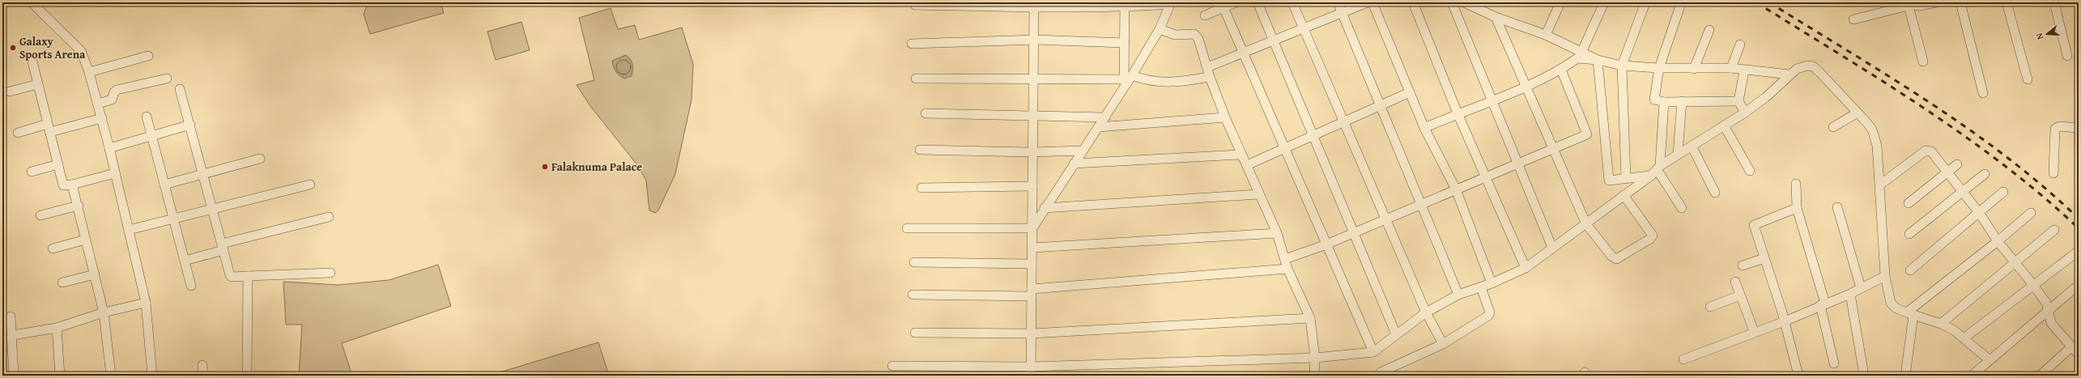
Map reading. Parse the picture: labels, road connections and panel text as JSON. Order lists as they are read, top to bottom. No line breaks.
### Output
{"places":["Galaxy Sports Arena","Falaknuma Palace"],"north":"left"}
